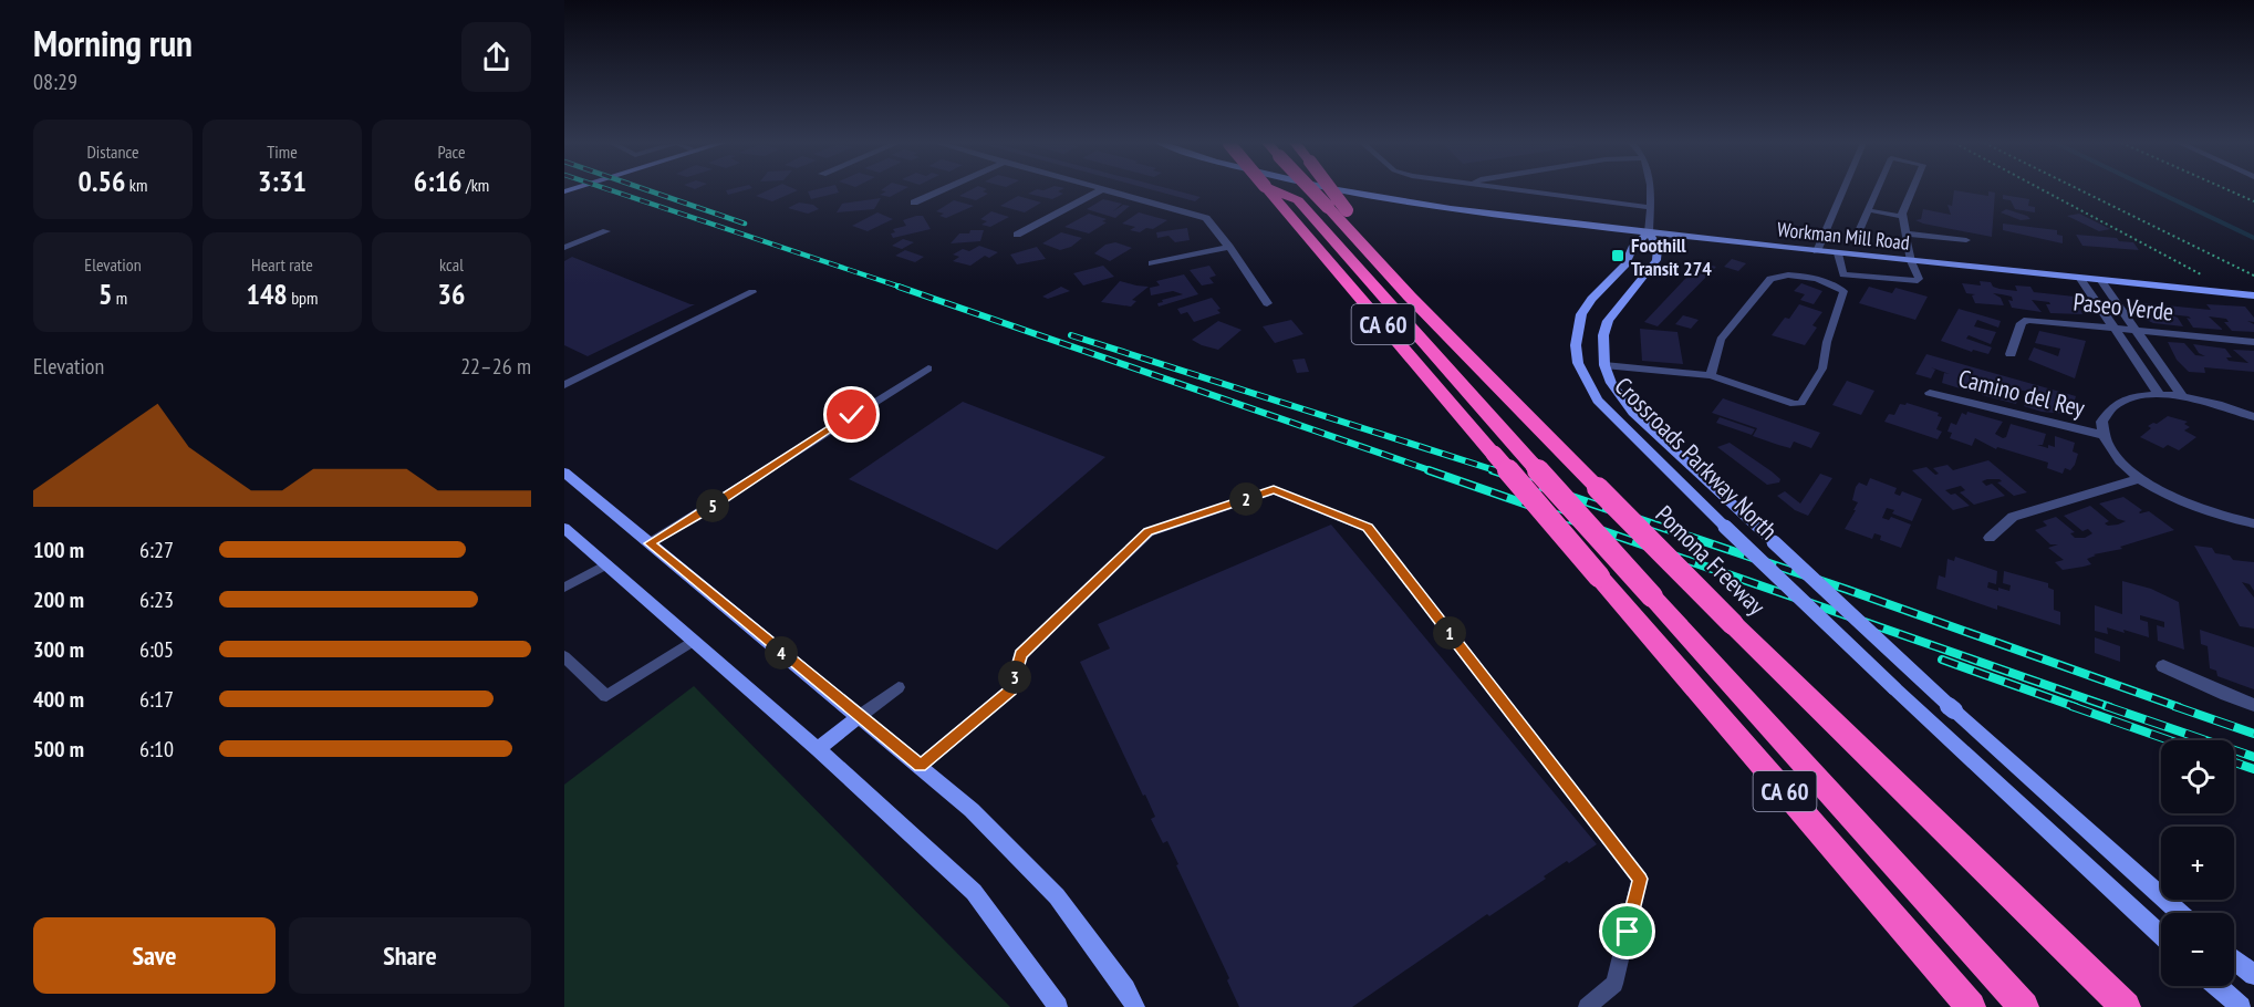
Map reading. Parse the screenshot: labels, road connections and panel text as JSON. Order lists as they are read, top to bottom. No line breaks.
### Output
{"streets":{"highway":["CA 60","Pomona Freeway"],"street":["Workman Mill Road","Paseo Verde","Camino del Rey","Crossroads Parkway North"]},"crossings":[["Workman Mill Road","Crossroads Parkway North"]],"places":{"transit":["Foothill Transit 274"]},"page":{"heading":["Morning run","08:29"],"stats":[["Distance","0.56 km"],["Time","3:31"],["Pace","6:16 /km"],["Elevation","5 m"],["Heart rate","148 bpm"],["kcal","36"]],"chart":["Elevation","22–26 m"],"pins":["2","5","1","4","3"],"list":[{"name":"100 m","note":"6:27"},{"name":"200 m","note":"6:23"},{"name":"300 m","note":"6:05"},{"name":"400 m","note":"6:17"},{"name":"500 m","note":"6:10"}],"map_buttons":["+","−"],"buttons":["Save","Share"]}}
